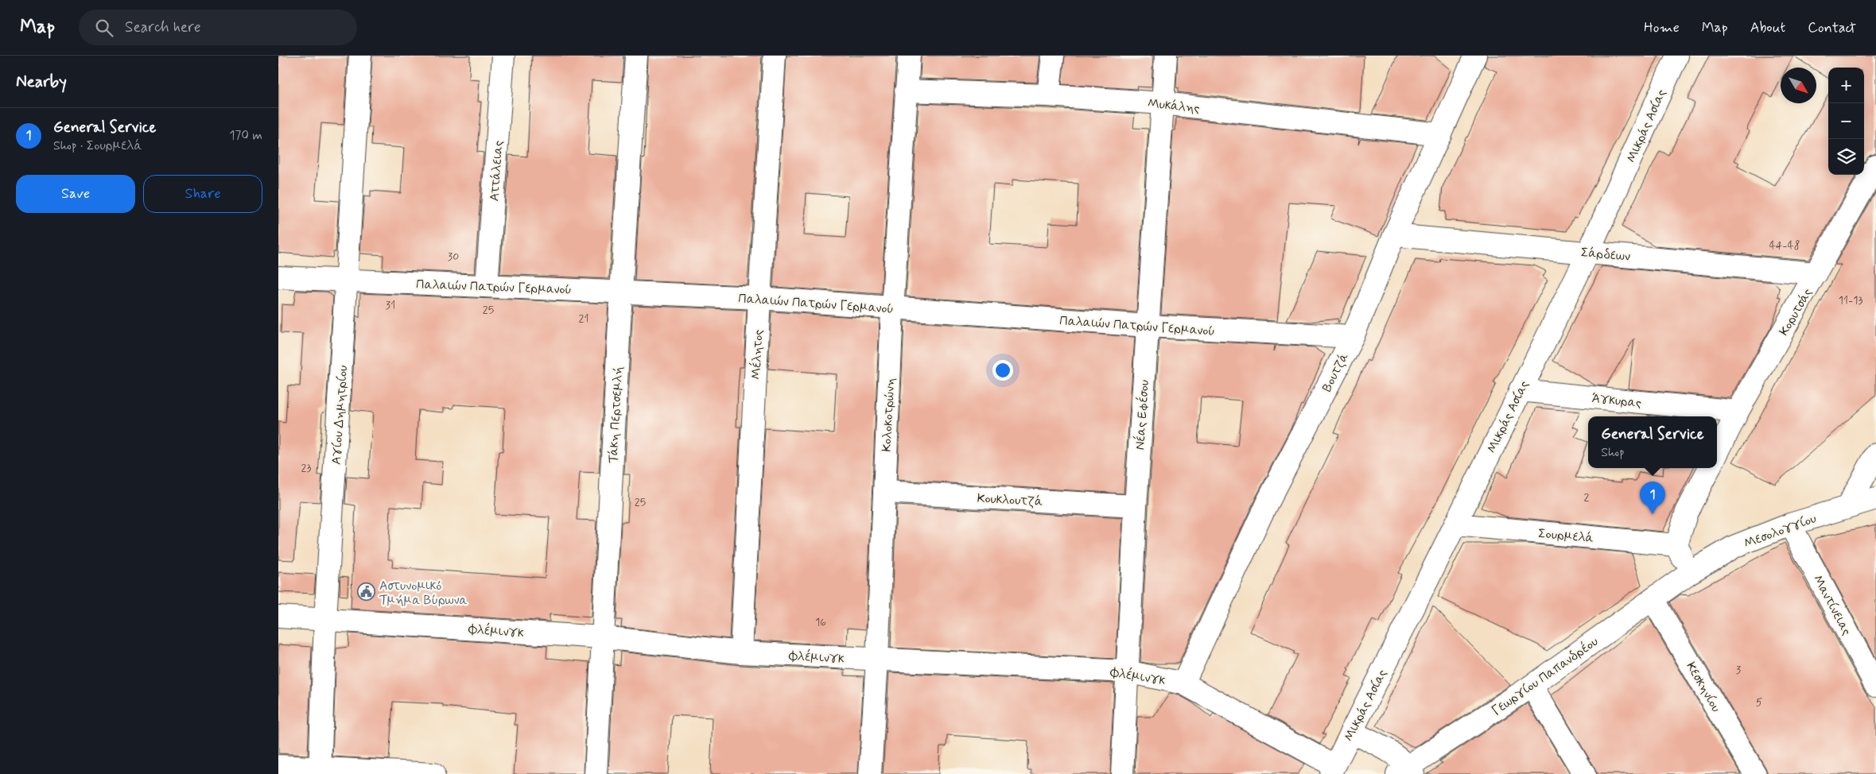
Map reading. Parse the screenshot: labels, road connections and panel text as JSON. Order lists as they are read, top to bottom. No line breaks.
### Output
{"streets":{"street":["Μυκάλης","Μικράς Ασίας","Αττάλειας","Σάρδεων","Παλαιών Πατρών Γερμανού","Κορυτσάς","Μέλητος","Βουτζά","Άγκυρας","Αγίου Δημητρίου","Τάκη Περτσεμλή","Κολοκοτρώνη","Νέας Εφέσου","Κουκλουτζά","Μεσολογγίου","Σουρμελά","Μαντίνειας","Φλέμινγκ","Γεωργίου Παπανδρέου","Κεσκηνίου"]},"crossings":[["Μυκάλης","Βουτζά"],["Μυκάλης","Κολοκοτρώνη"],["Μυκάλης","Νέας Εφέσου"],["Μικράς Ασίας","Σάρδεων"],["Μικράς Ασίας","Άγκυρας"],["Μικράς Ασίας","Σουρμελά"],["Μικράς Ασίας","Φλέμινγκ"],["Αττάλειας","Παλαιών Πατρών Γερμανού"],["Σάρδεων","Κορυτσάς"],["Σάρδεων","Βουτζά"],["Παλαιών Πατρών Γερμανού","Μέλητος"],["Παλαιών Πατρών Γερμανού","Βουτζά"],["Παλαιών Πατρών Γερμανού","Αγίου Δημητρίου"],["Παλαιών Πατρών Γερμανού","Τάκη Περτσεμλή"],["Παλαιών Πατρών Γερμανού","Κολοκοτρώνη"],["Παλαιών Πατρών Γερμανού","Νέας Εφέσου"],["Κορυτσάς","Άγκυρας"],["Μέλητος","Φλέμινγκ"],["Βουτζά","Φλέμινγκ"],["Αγίου Δημητρίου","Φλέμινγκ"],["Τάκη Περτσεμλή","Φλέμινγκ"],["Κολοκοτρώνη","Κουκλουτζά"],["Κολοκοτρώνη","Φλέμινγκ"],["Νέας Εφέσου","Κουκλουτζά"],["Νέας Εφέσου","Φλέμινγκ"],["Μεσολογγίου","Μαντίνειας"],["Μεσολογγίου","Γεωργίου Παπανδρέου"],["Γεωργίου Παπανδρέου","Κεσκηνίου"]],"places":{"public building":["Αστυνομικό Τμήμα Βύρωνα"]},"house_numbers":["44-48","30","11-13","31","25","21","23","2","25","16","3","5"],"north":"bottom right","page":{"header":"Map","search":"Search here","nav":["Home","Map","About","Contact"],"heading":"Nearby","map_buttons":["+","−"],"list":[{"mark":"1","name":"General Service","note":"Shop · Σουρμελά","value":"170 m"}],"buttons":["Save","Share"],"popup":["General Service","Shop"],"pins":"1"}}
